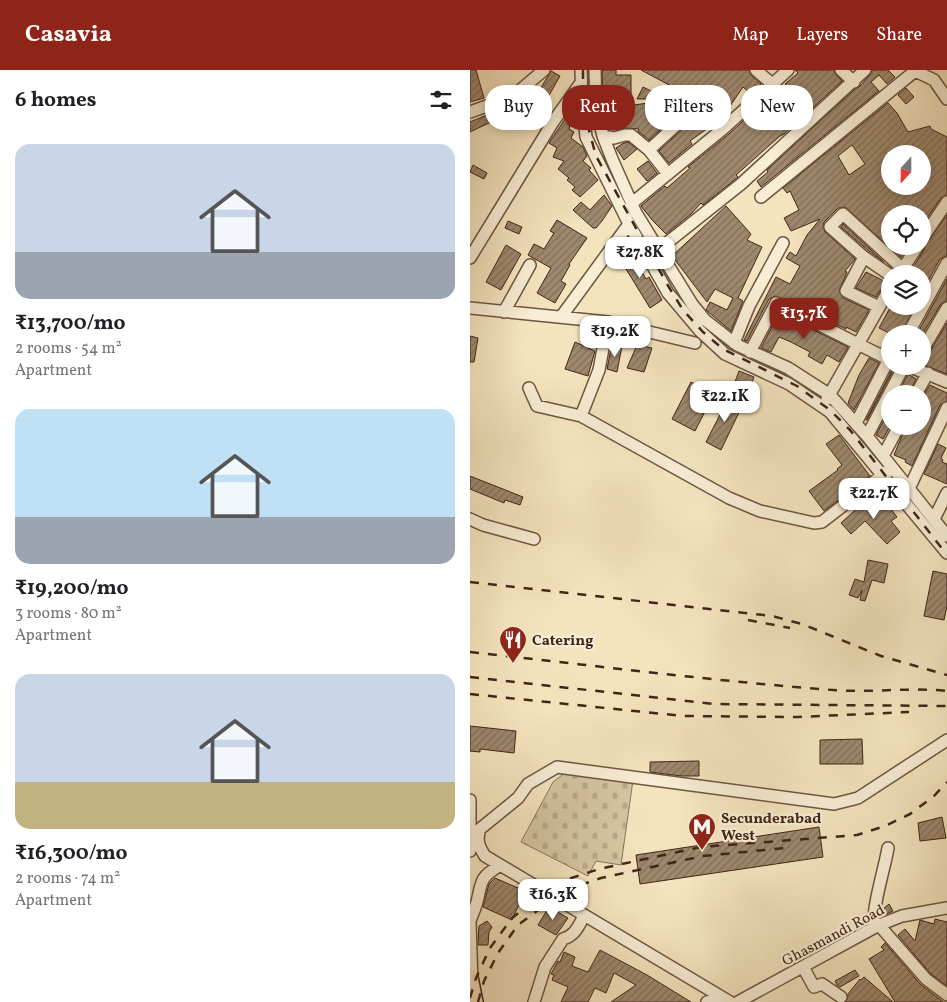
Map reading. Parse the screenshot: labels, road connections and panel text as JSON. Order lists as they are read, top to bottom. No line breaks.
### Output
{"streets":{"street":["Ghasmandi Road"]},"places":{"restaurant":["Catering"],"metro station":["Secunderabad West"]},"north":"bottom","page":{"header":"Casavia","nav":["Map","Layers","Share"],"heading":"6 homes","chip":["Buy","Rent","Filters","New"],"list":[{"name":"₹13,700/mo","note":"2 rooms · 54 m² · Apartment"},{"name":"₹19,200/mo","note":"3 rooms · 80 m² · Apartment"},{"name":"₹16,300/mo","note":"2 rooms · 74 m² · Apartment"}],"map_buttons":["+","−"],"price":["₹27.8K","₹13.7K","₹19.2K","₹22.1K","₹22.7K","₹16.3K"]}}
